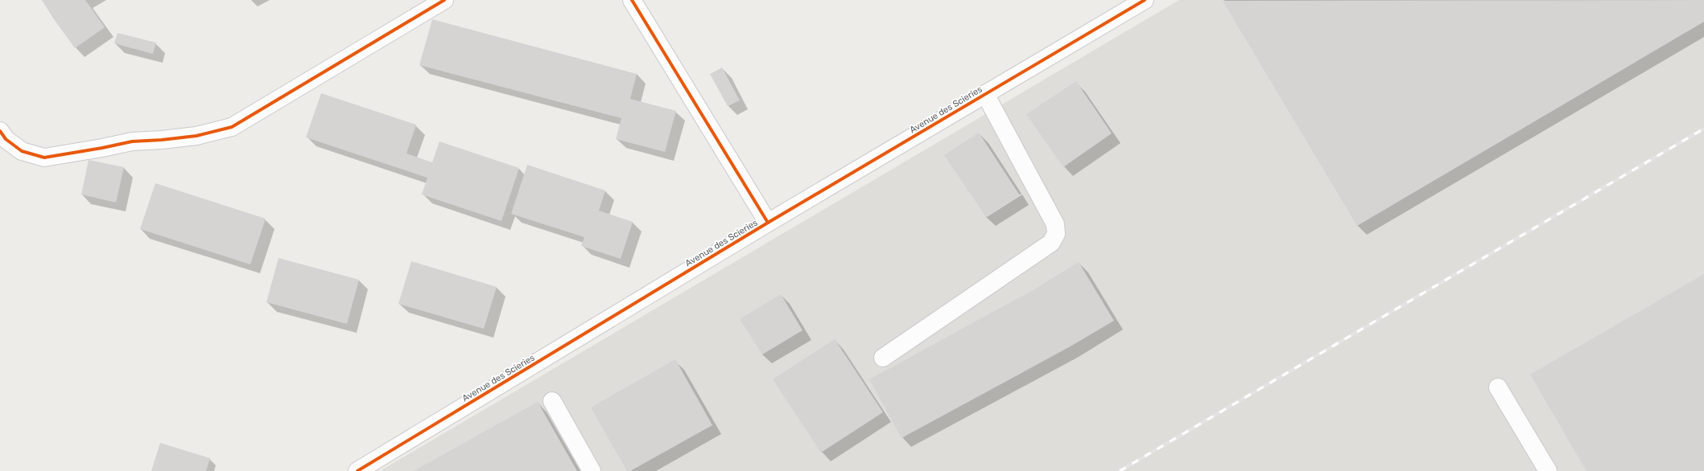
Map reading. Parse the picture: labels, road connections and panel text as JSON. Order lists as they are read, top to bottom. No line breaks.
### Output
{"streets":{"street":["Avenue des Scieries"]}}
